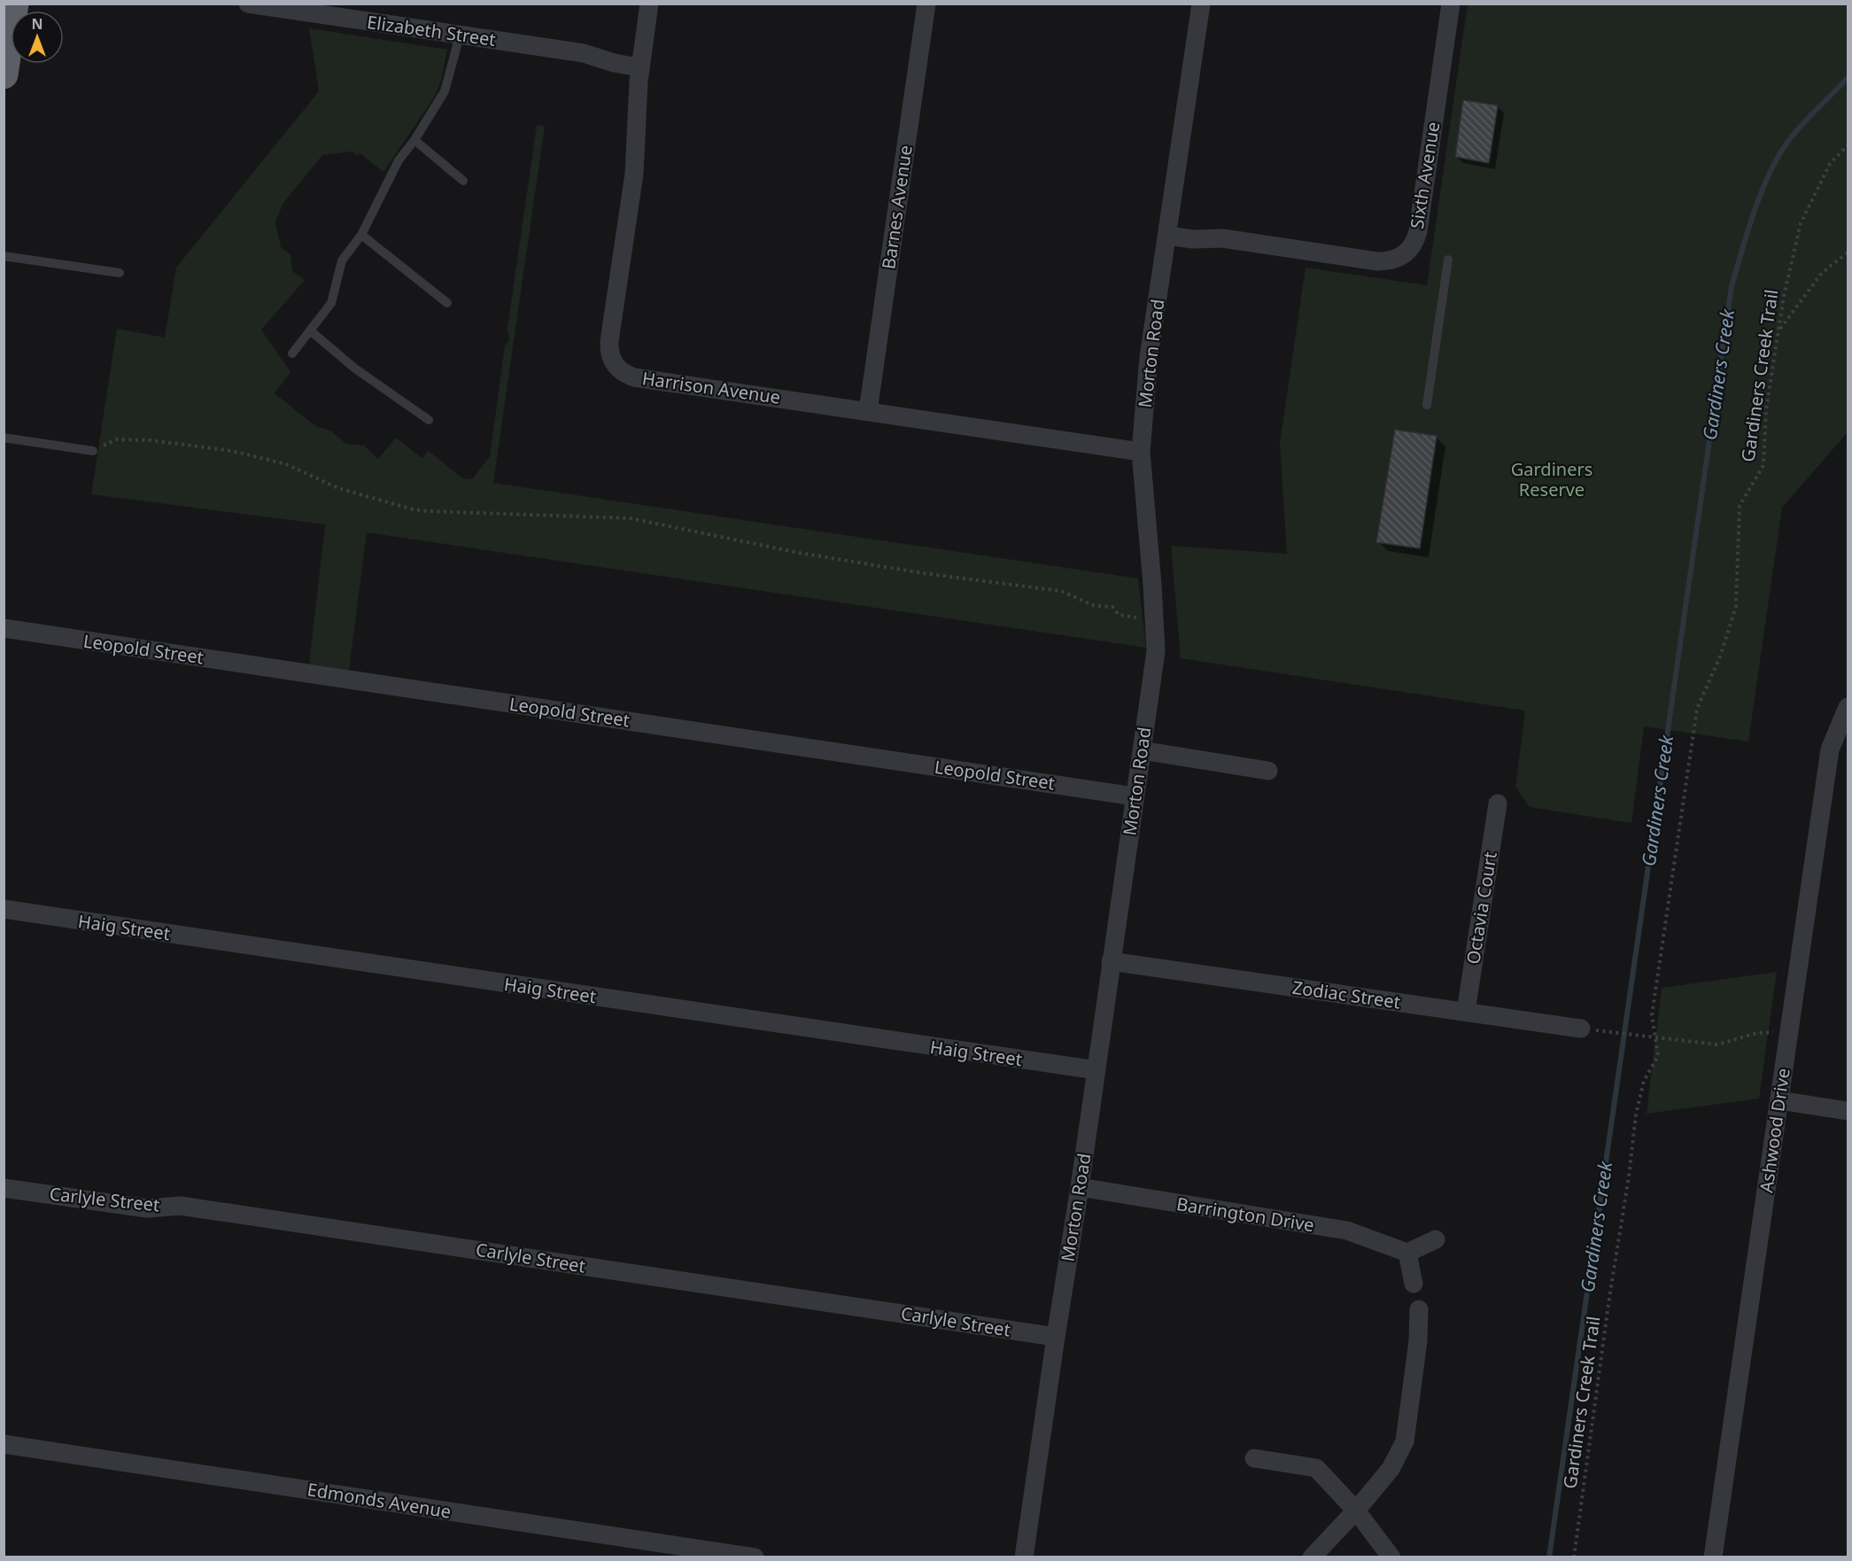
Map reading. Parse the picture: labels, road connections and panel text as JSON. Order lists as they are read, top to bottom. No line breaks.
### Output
{"streets":{"street":["Elizabeth Street","Sixth Avenue","Barnes Avenue","Morton Road","Harrison Avenue","Leopold Street","Octavia Court","Haig Street","Zodiac Street","Ashwood Drive","Carlyle Street","Barrington Drive","Edmonds Avenue"],"path":["Gardiners Creek Trail"]},"crossings":[["Elizabeth Street","Harrison Avenue"],["Sixth Avenue","Morton Road"],["Barnes Avenue","Harrison Avenue"],["Morton Road","Harrison Avenue"],["Morton Road","Leopold Street"],["Morton Road","Haig Street"],["Morton Road","Zodiac Street"],["Morton Road","Carlyle Street"],["Morton Road","Barrington Drive"],["Octavia Court","Zodiac Street"]],"water":["Gardiners Creek"],"parks":["Gardiners Reserve"],"north":"top"}
